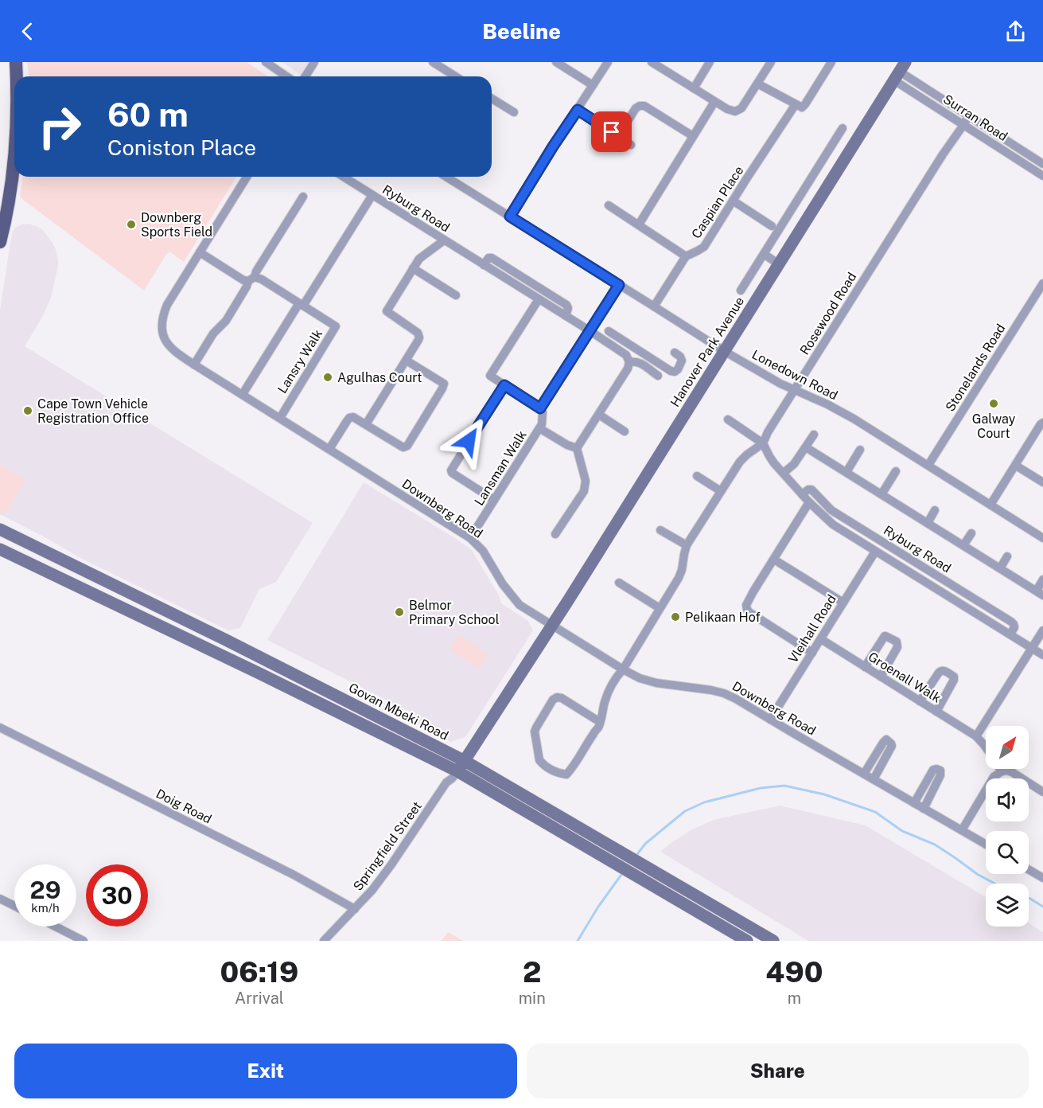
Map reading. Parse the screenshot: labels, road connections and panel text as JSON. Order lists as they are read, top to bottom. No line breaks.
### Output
{"streets":{"main road":["Hanover Park Avenue","Govan Mbeki Road"],"street":["Surran Road","Caspian Place","Ryburg Road","Rosewood Road","Lansry Walk","Stonelands Road","Lonedown Road","Lansman Walk","Downberg Road","Vleihall Road","Groenall Walk","Doig Road","Springfield Street"]},"crossings":[["Surran Road","Rosewood Road"],["Surran Road","Hanover Park Avenue"],["Ryburg Road","Rosewood Road"],["Ryburg Road","Vleihall Road"],["Rosewood Road","Lonedown Road"],["Rosewood Road","Downberg Road"],["Hanover Park Avenue","Lonedown Road"],["Hanover Park Avenue","Downberg Road"],["Hanover Park Avenue","Govan Mbeki Road"],["Hanover Park Avenue","Springfield Street"],["Lansry Walk","Downberg Road"],["Stonelands Road","Lonedown Road"],["Lansman Walk","Downberg Road"],["Downberg Road","Vleihall Road"],["Vleihall Road","Groenall Walk"],["Govan Mbeki Road","Springfield Street"],["Doig Road","Springfield Street"]],"places":["Downberg Sports Field","Agulhas Court","Galway Court","Cape Town Vehicle Registration Office","Belmor Primary School","Pelikaan Hof"],"north":"top right","page":{"header":"Beeline","turn":["60 m","Coniston Place"],"speed":"29 km/h","limit":"30","eta":["06:19","Arrival","2","min","490","m"],"buttons":["Exit","Share"]}}
